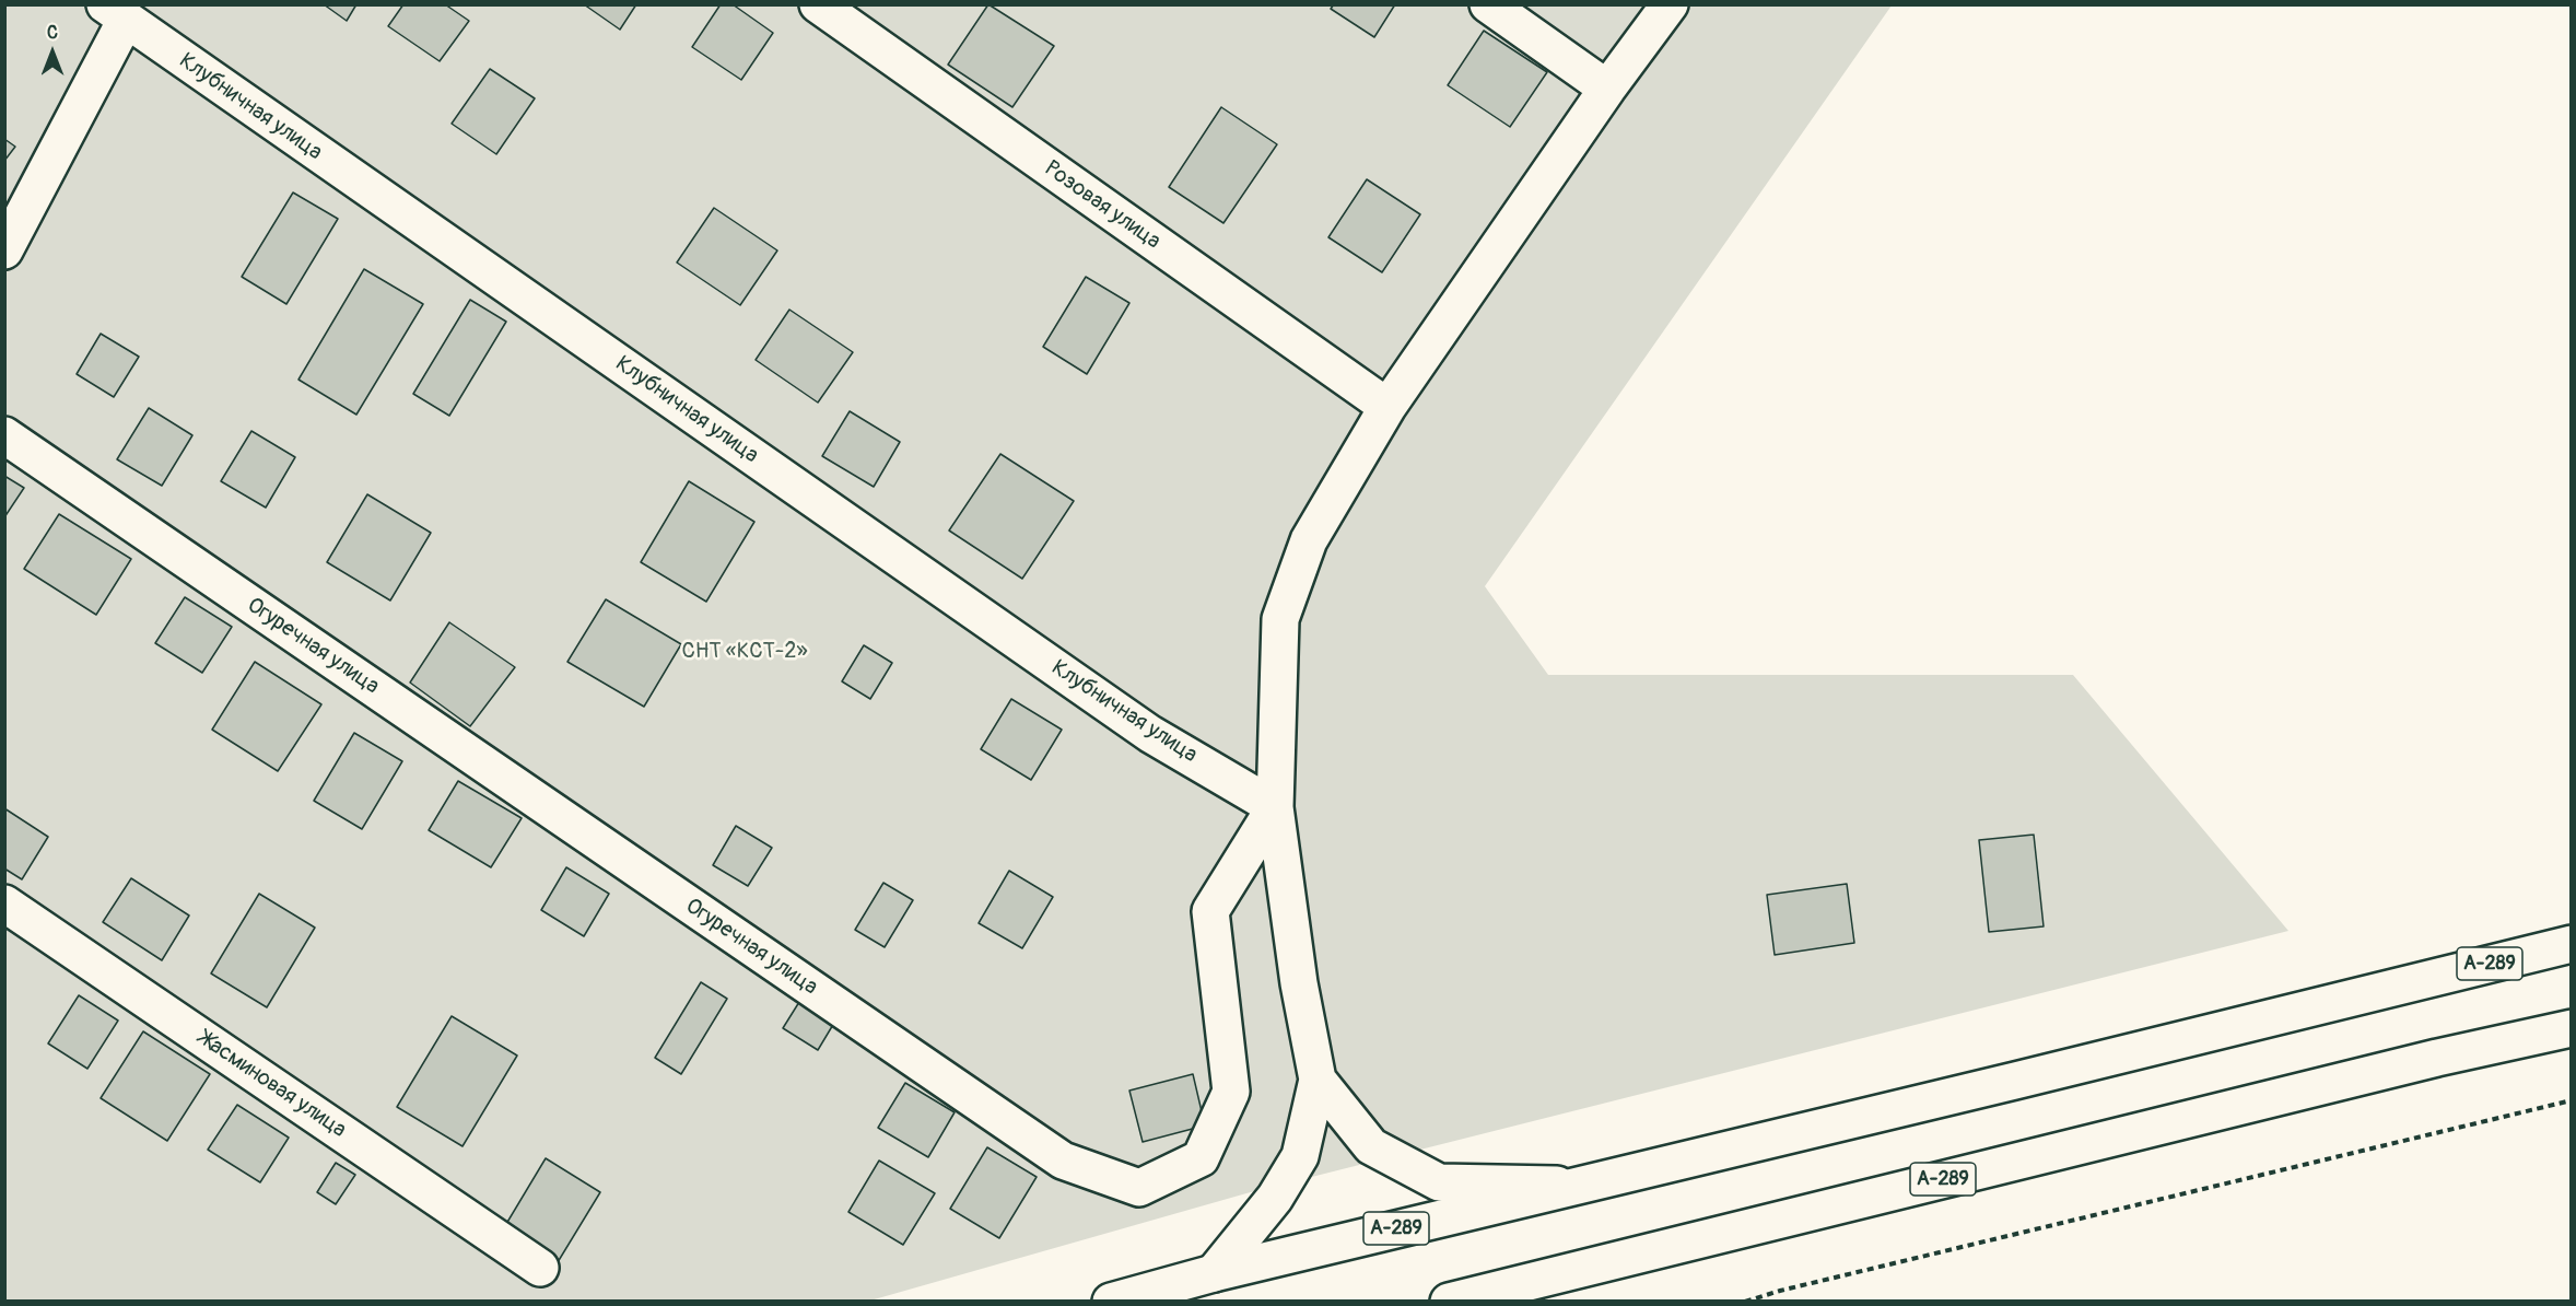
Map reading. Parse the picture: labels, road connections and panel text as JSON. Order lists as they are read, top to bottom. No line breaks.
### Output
{"streets":{"main road":["Клубничная улица","Розовая улица","Огуречная улица","А-289","Жасминовая улица"]},"crossings":[["Клубничная улица","Огуречная улица"]],"parks":["СНТ «КСТ-2»"],"north":"top"}
